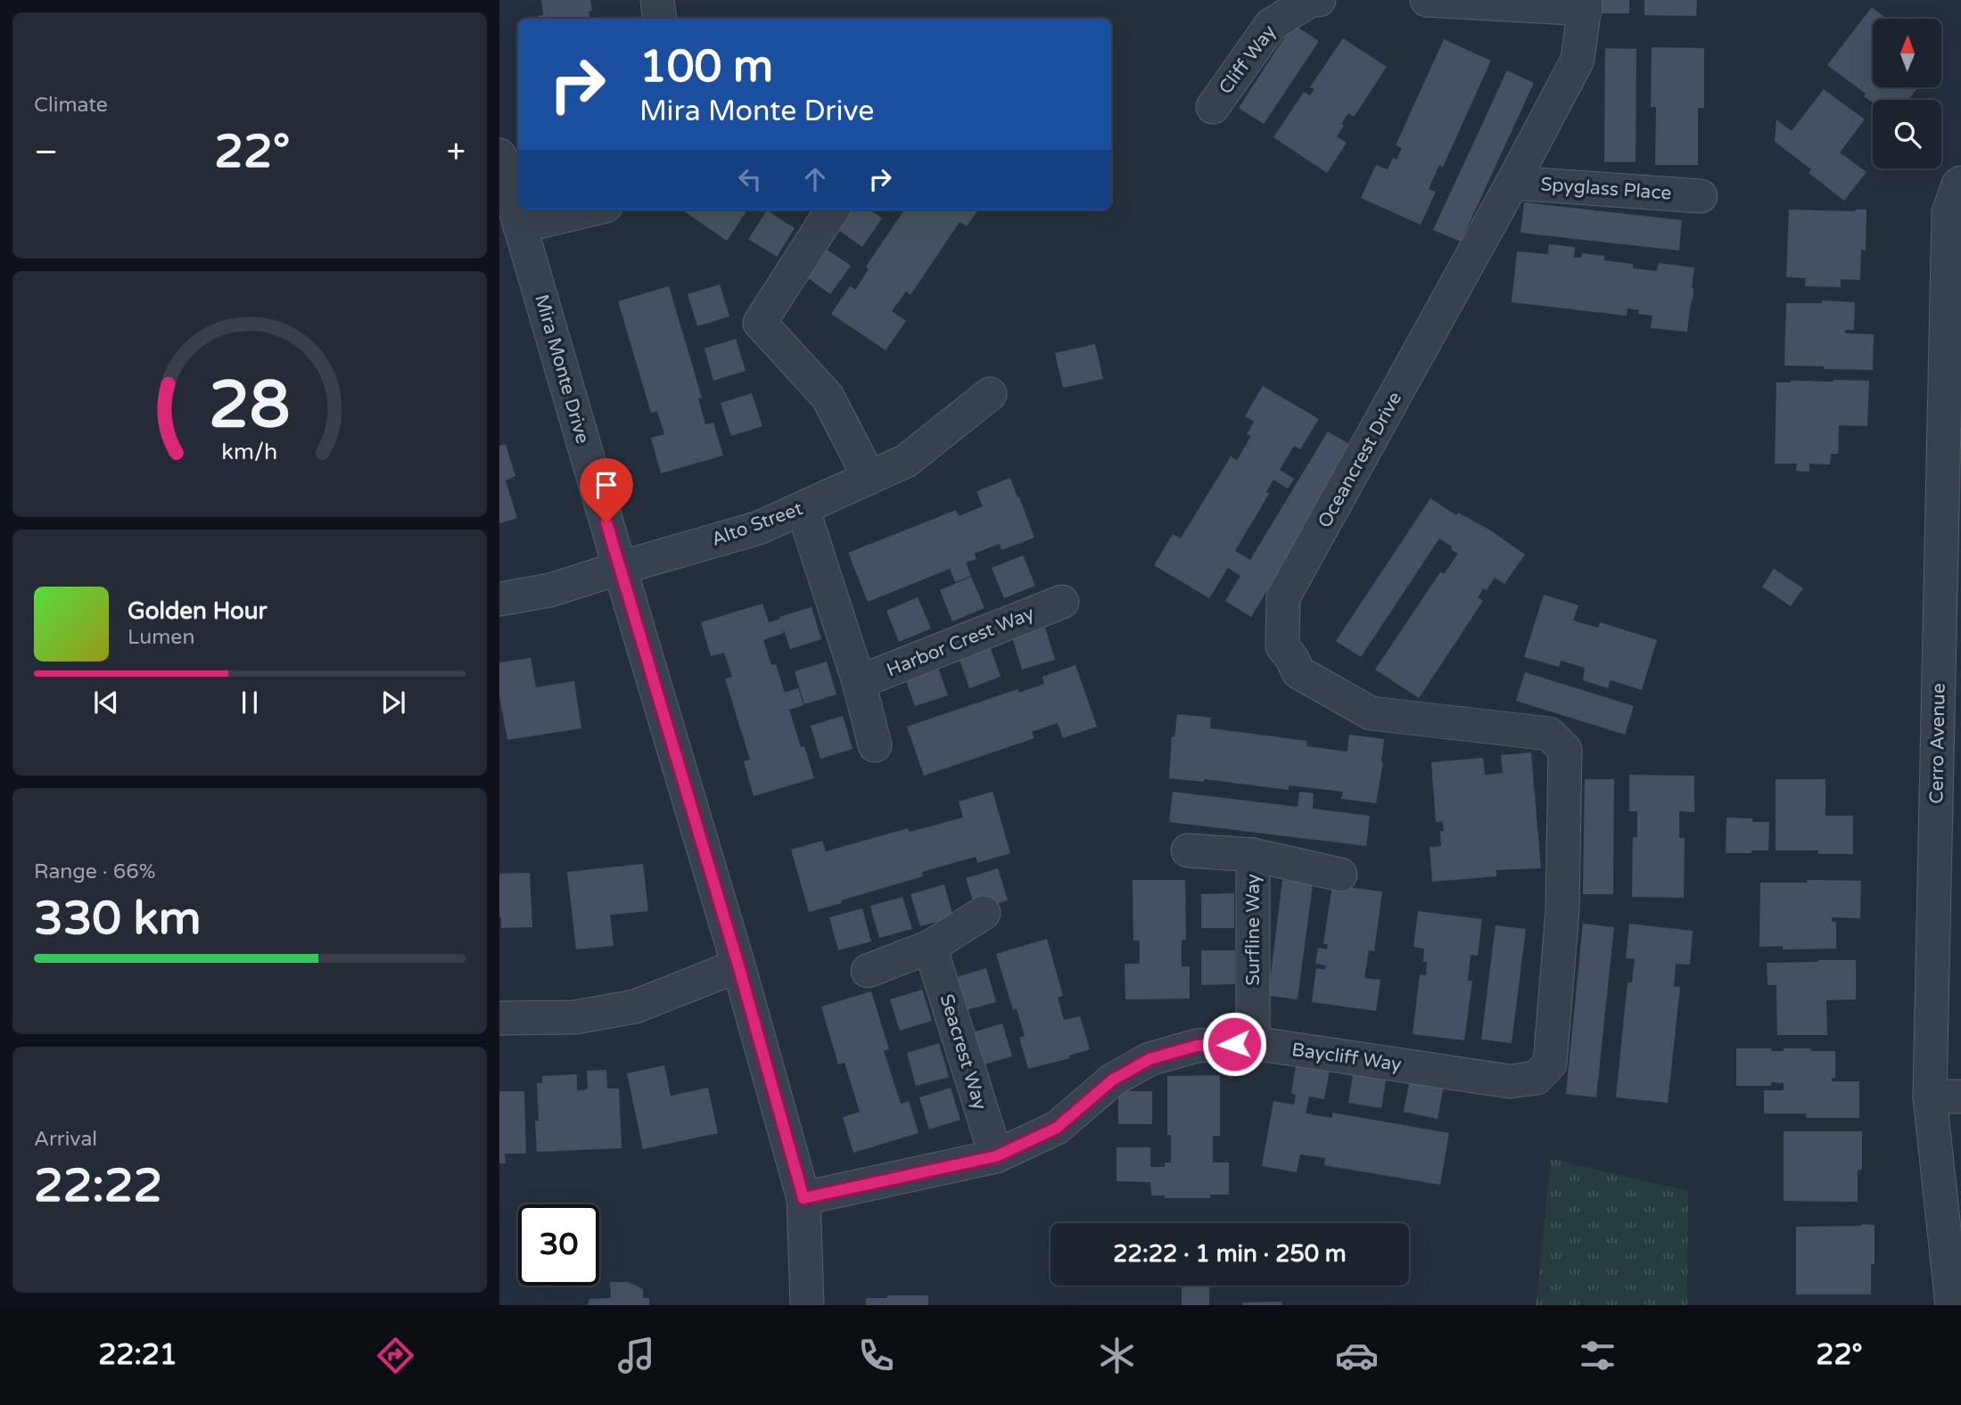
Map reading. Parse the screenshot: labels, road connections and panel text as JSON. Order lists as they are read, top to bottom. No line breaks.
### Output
{"streets":{"street":["Cliff Way","Spyglass Place","Mira Monte Drive","Oceancrest Drive","Alto Street","Harbor Crest Way","Cerro Avenue","Surfline Way","Seacrest Way","Baycliff Way"]},"crossings":[["Spyglass Place","Oceancrest Drive"],["Mira Monte Drive","Alto Street"],["Mira Monte Drive","Baycliff Way"],["Oceancrest Drive","Baycliff Way"],["Surfline Way","Baycliff Way"],["Seacrest Way","Baycliff Way"]],"north":"top","page":{"tile":["Climate",["Range · 66%","330 km"],["Arrival","22:22"]],"turn":["100 m","Mira Monte Drive"],"heat":["−","22°","+"],"song":["Golden Hour","Lumen"],"limit":"30","trip":"22:22 · 1 min · 250 m","tabs":["22:21","22°"],"gauge":["28","km/h"]}}
